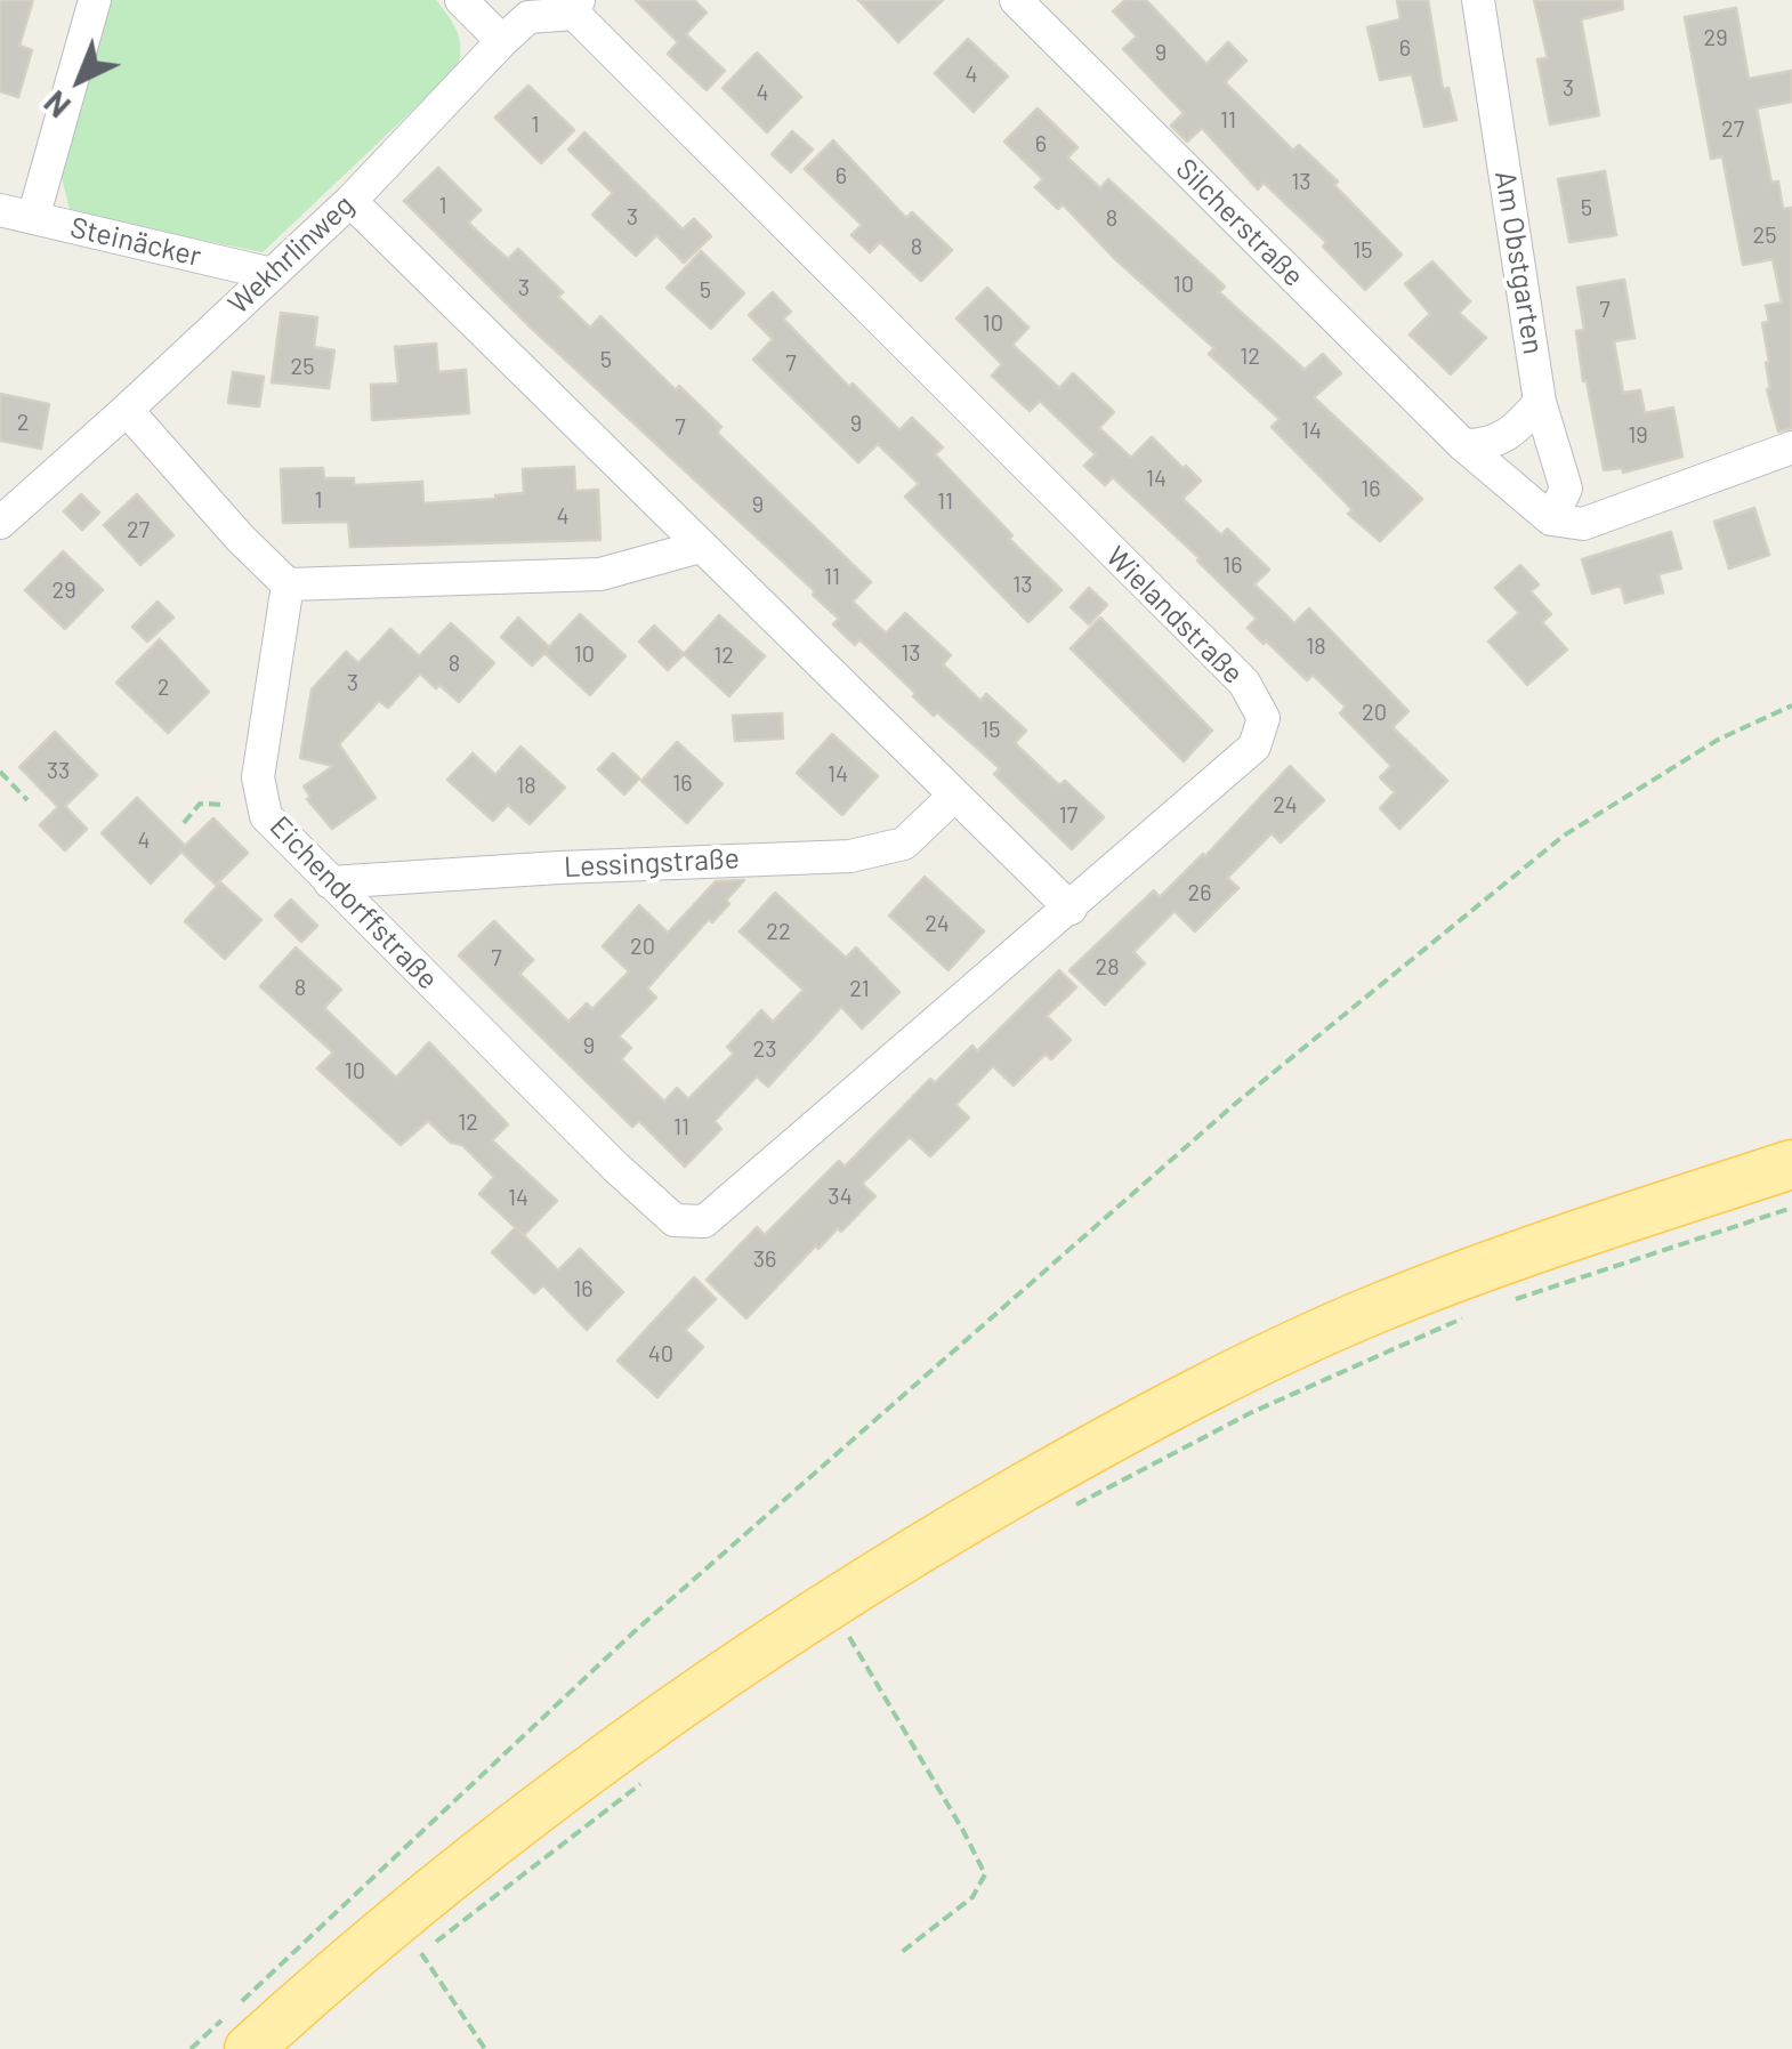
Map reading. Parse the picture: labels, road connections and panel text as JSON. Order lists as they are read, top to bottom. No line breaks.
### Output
{"streets":{"street":["Silcherstraße","Steinäcker","Wekhrlinweg","Am Obstgarten","Wielandstraße","Lessingstraße","Eichendorffstraße"]},"crossings":[["Silcherstraße","Am Obstgarten"],["Steinäcker","Wekhrlinweg"],["Wekhrlinweg","Wielandstraße"],["Wielandstraße","Eichendorffstraße"],["Lessingstraße","Eichendorffstraße"]],"house_numbers":["29","6","9","4","3","4","11","1","27","6","6","13","1","5","3","8","25","8","15","10","3","5","7","10","12","5","7","25","2","9","7","14","19","14","16","1","11","9","4","27","16","11","13","29","18","13","10","12","8","3","2","20","15","33","14","16","18","24","17","4","26","24","22","20","7","28","8","21","9","23","10","12","11","34","14","36","16","40"],"north":"bottom left"}
